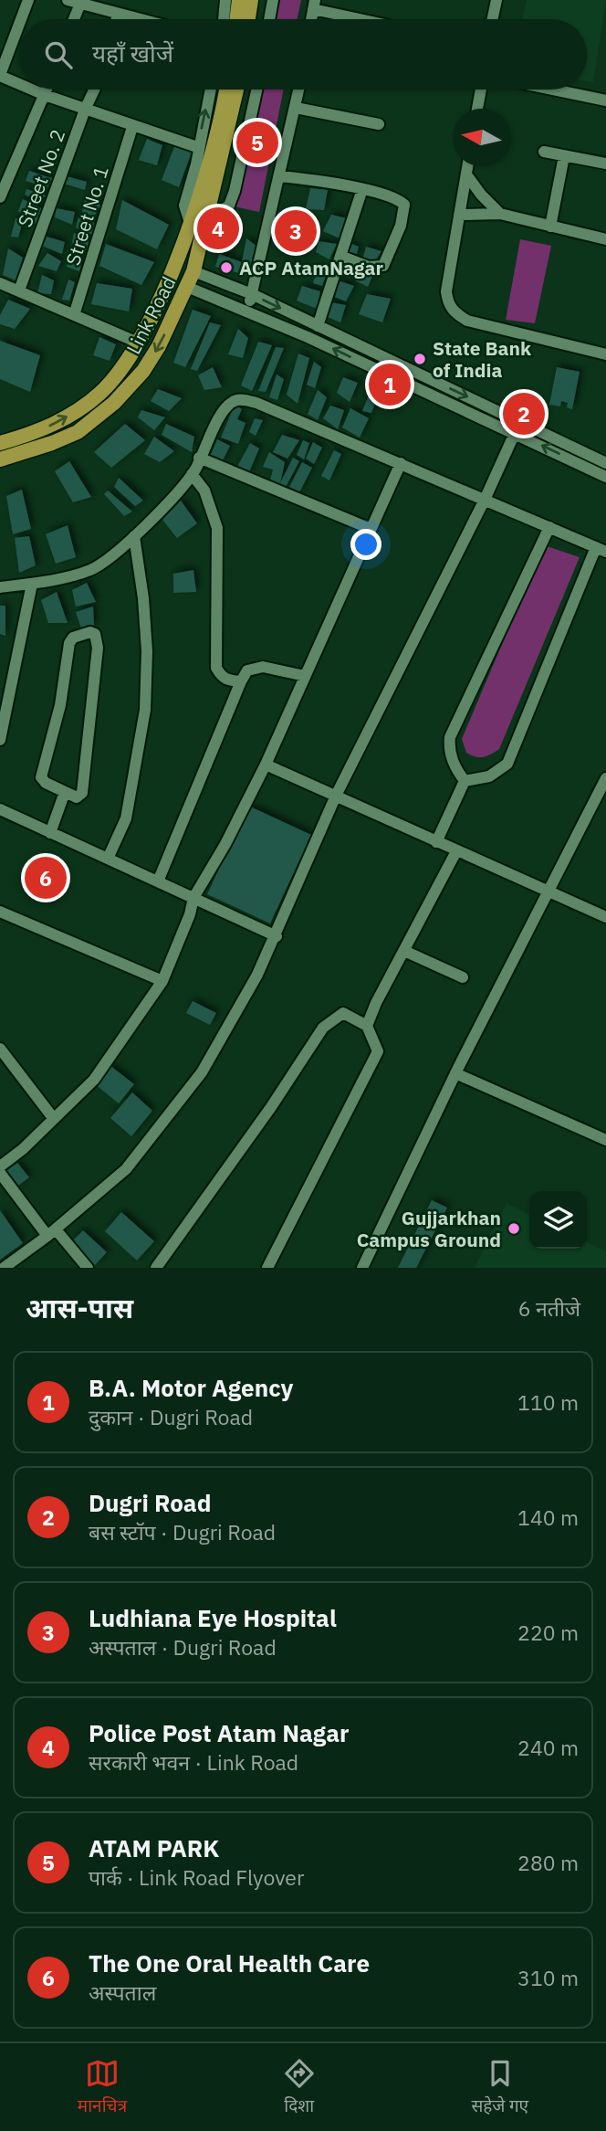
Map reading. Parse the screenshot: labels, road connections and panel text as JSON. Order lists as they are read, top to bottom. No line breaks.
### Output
{"streets":{"main road":["Link Road"],"street":["Street No. 2","Street No. 1"]},"places":["ACP AtamNagar","State Bank of India","Gujjarkhan Campus Ground"],"north":"left","page":{"search":"यहाँ खोजें","pins":["5","4","3","1","2","6"],"heading":["आस-पास","6 नतीजे"],"list":[{"mark":"1","name":"B.A. Motor Agency","note":"दुकान · Dugri Road","value":"110 m"},{"mark":"2","name":"Dugri Road","note":"बस स्टॉप · Dugri Road","value":"140 m"},{"mark":"3","name":"Ludhiana Eye Hospital","note":"अस्पताल · Dugri Road","value":"220 m"},{"mark":"4","name":"Police Post Atam Nagar","note":"सरकारी भवन · Link Road","value":"240 m"},{"mark":"5","name":"ATAM PARK","note":"पार्क · Link Road Flyover","value":"280 m"},{"mark":"6","name":"The One Oral Health Care","note":"अस्पताल","value":"310 m"}],"nav":["मानचित्र","दिशा","सहेजे गए"]}}
